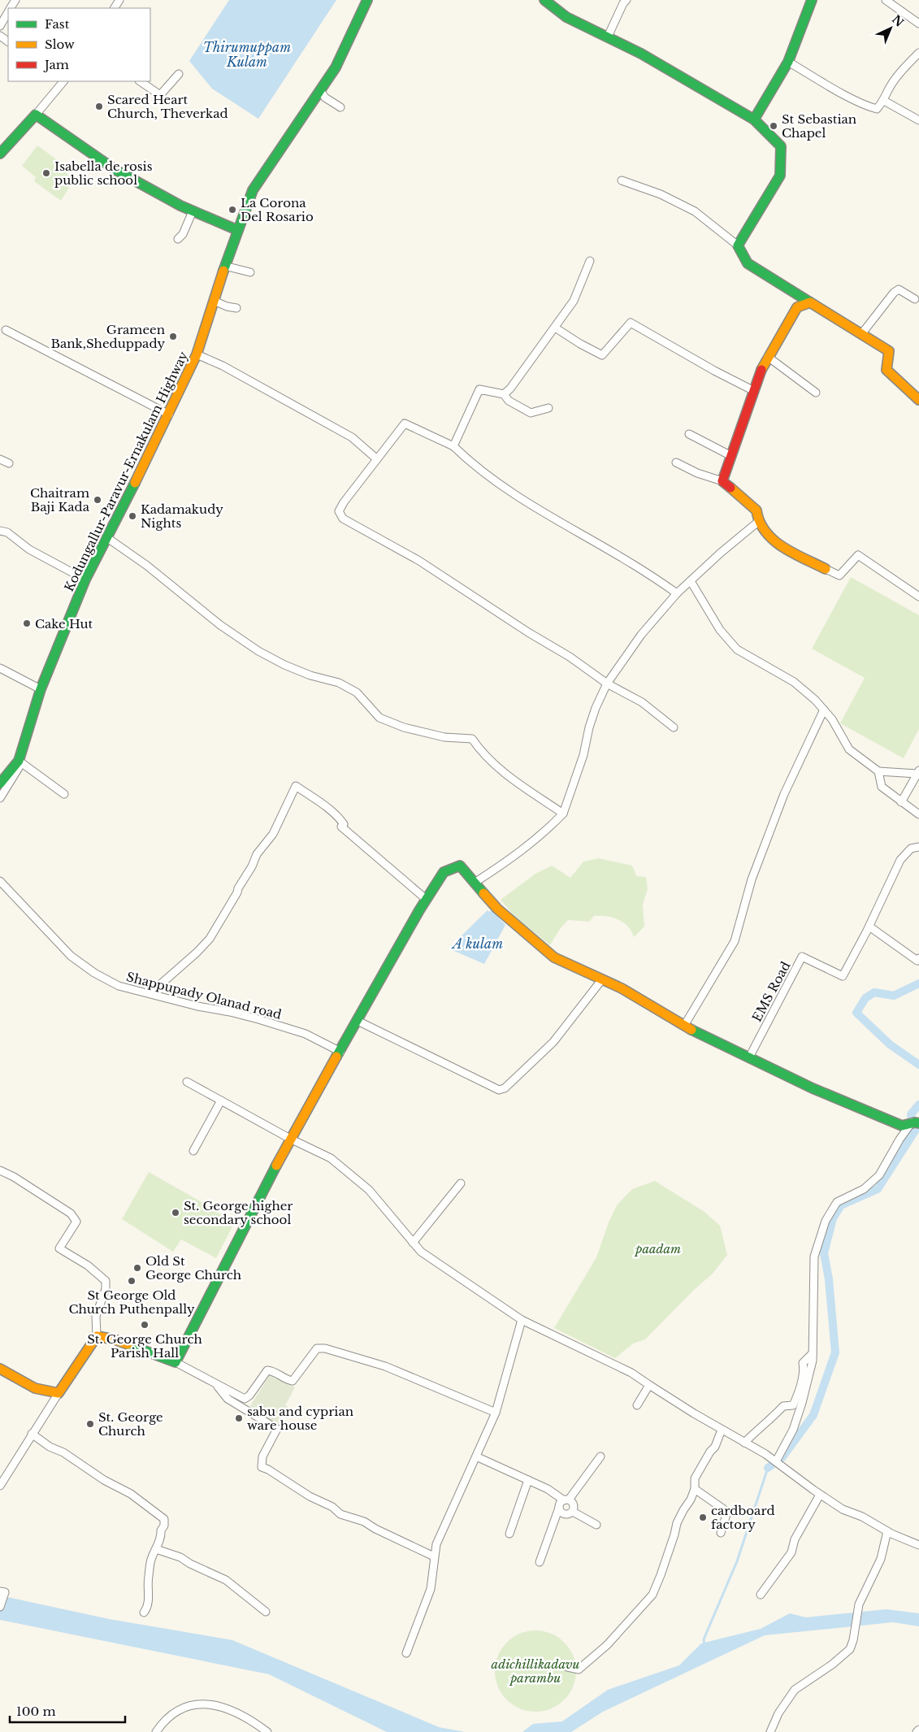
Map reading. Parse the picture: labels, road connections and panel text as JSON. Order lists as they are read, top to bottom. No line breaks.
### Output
{"streets":{"main road":["Kodungallur-Paravur-Ernakulam Highway"],"street":["EMS Road","Shappupady Olanad road"]},"water":["Thirumuppam Kulam","A kulam"],"parks":["paadam","adichillikadavu parambu"],"places":["Scared Heart Church, Theverkad","St Sebastian Chapel","Isabella de rosis public school","La Corona Del Rosario","Grameen Bank,Sheduppady","Chaitram Baji Kada","Kadamakudy Nights","Cake Hut","St. George higher secondary school","Old St George Church","St George Old Church Puthenpally","St. George Church Parish Hall","sabu and cyprian ware house","St. George Church","cardboard factory"],"legend":["Fast","Slow","Jam"],"scale_bar":"100 m","north":"top right"}
